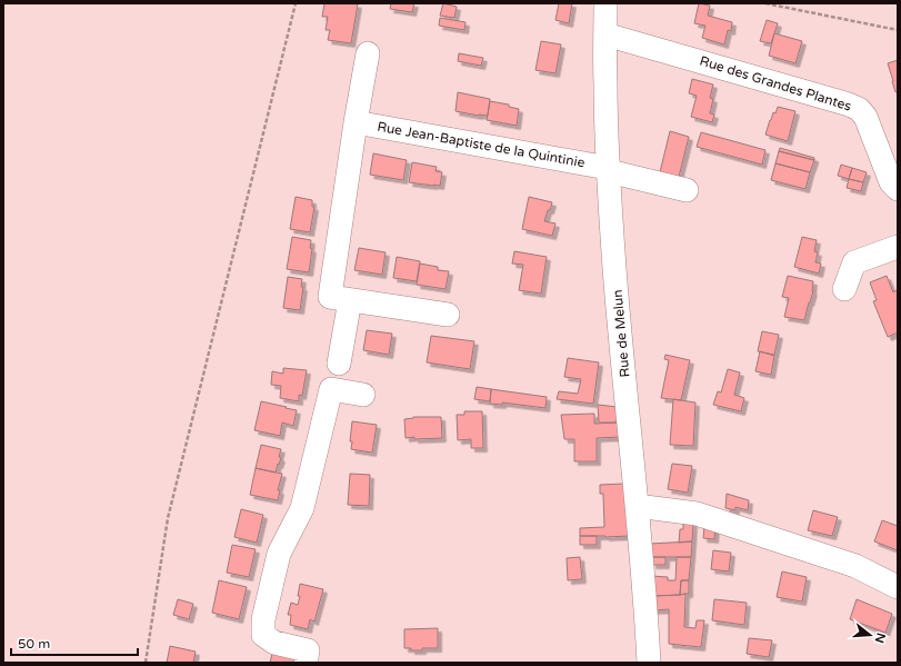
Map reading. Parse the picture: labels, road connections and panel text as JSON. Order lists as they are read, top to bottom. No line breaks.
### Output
{"streets":{"street":["Rue des Grandes Plantes","Rue Jean-Baptiste de la Quintinie","Rue de Melun"]},"crossings":[["Rue des Grandes Plantes","Rue de Melun"],["Rue Jean-Baptiste de la Quintinie","Rue de Melun"]],"scale_bar":"50 m","north":"right"}
